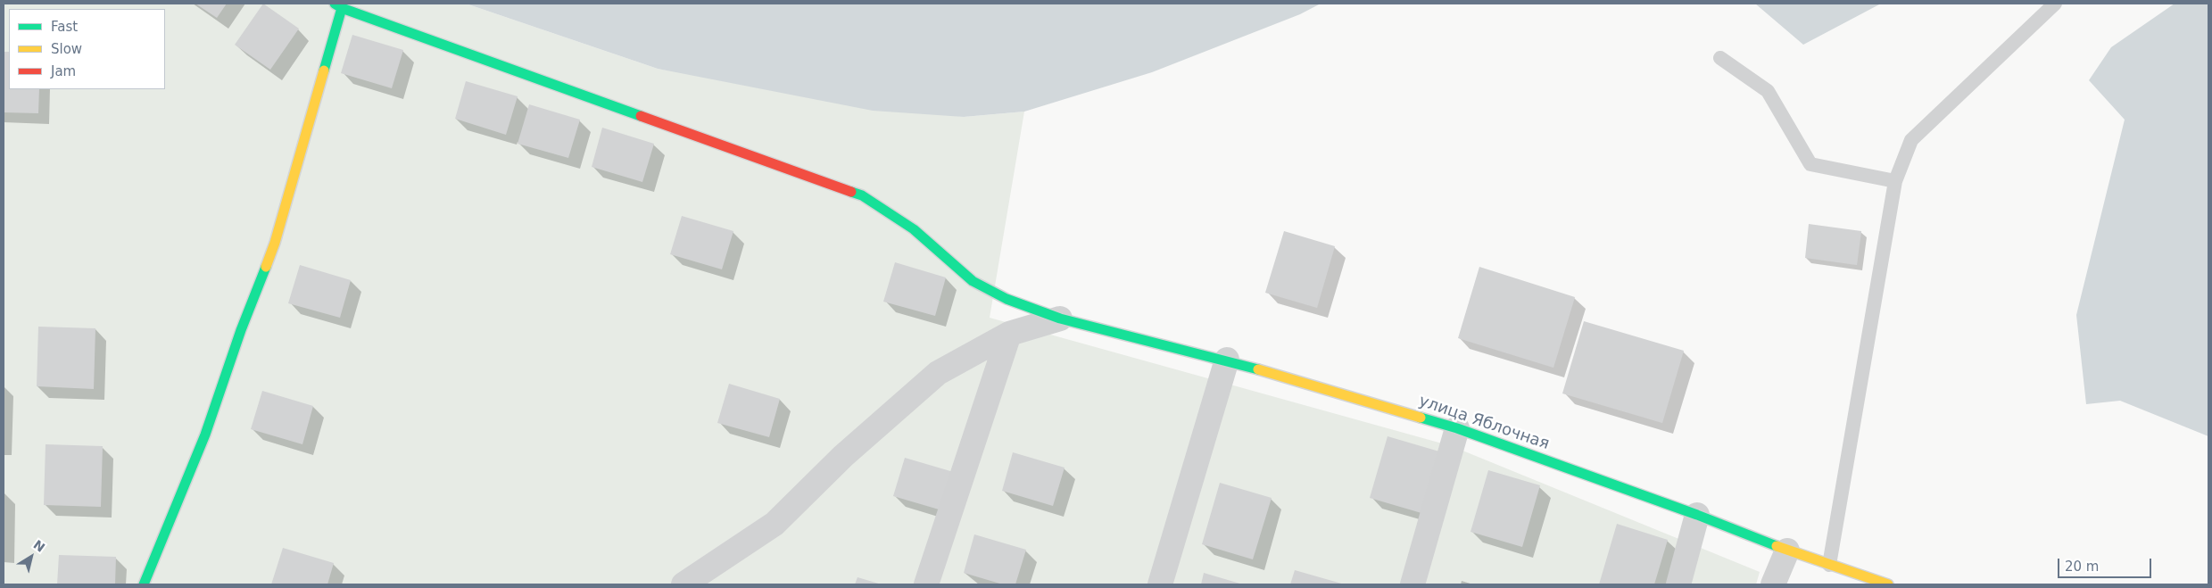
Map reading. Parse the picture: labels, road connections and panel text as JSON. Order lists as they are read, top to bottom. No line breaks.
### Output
{"streets":{"street":["улица Яблочная"]},"legend":["Fast","Slow","Jam"],"scale_bar":"20 m","north":"top right"}
